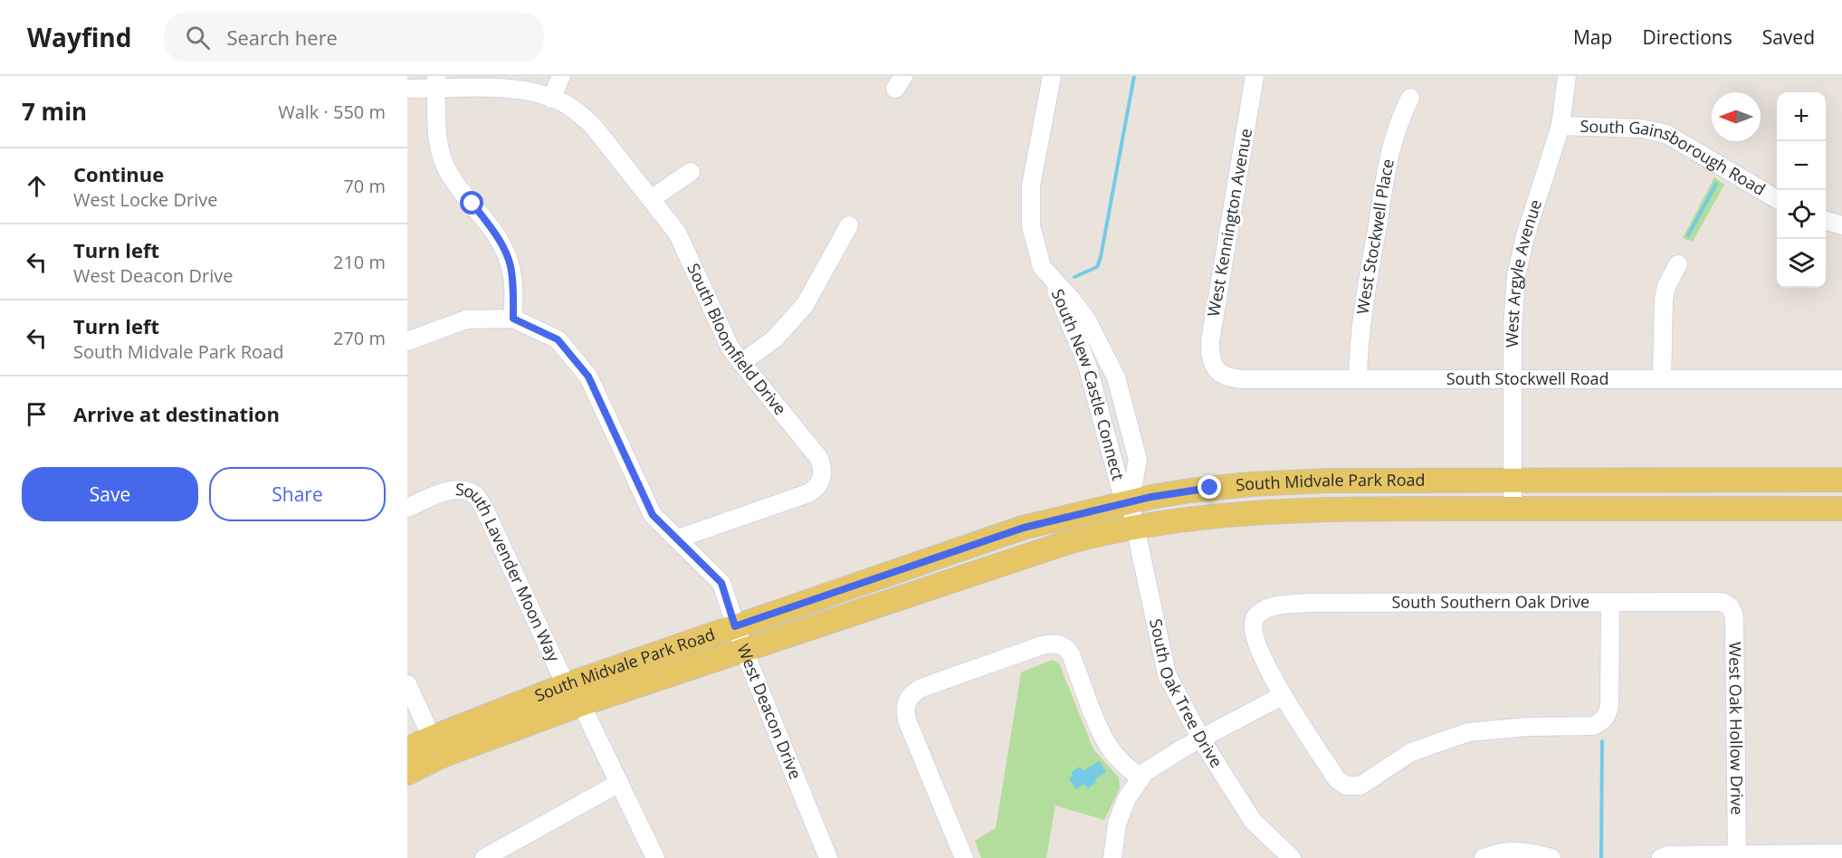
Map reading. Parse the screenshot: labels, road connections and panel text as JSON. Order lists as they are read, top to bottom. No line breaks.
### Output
{"streets":{"main road":["South Midvale Park Road"],"street":["South Gainsborough Road","West Kennington Avenue","West Stockwell Place","West Argyle Avenue","South Bloomfield Drive","South Stockwell Road","South New Castle Connect","South Lavender Moon Way","South Southern Oak Drive","South Oak Tree Drive","West Deacon Drive","West Oak Hollow Drive"]},"crossings":[["South Gainsborough Road","West Argyle Avenue"],["West Kennington Avenue","South Stockwell Road"],["West Stockwell Place","South Stockwell Road"],["West Argyle Avenue","South Stockwell Road"],["West Argyle Avenue","South Midvale Park Road"],["South Bloomfield Drive","West Deacon Drive"],["South New Castle Connect","South Midvale Park Road"],["South New Castle Connect","South Oak Tree Drive"],["South Midvale Park Road","South Lavender Moon Way"],["South Midvale Park Road","South Oak Tree Drive"],["South Midvale Park Road","West Deacon Drive"],["South Southern Oak Drive","West Oak Hollow Drive"]],"north":"left","page":{"header":"Wayfind","search":"Search here","nav":["Map","Directions","Saved"],"heading":["7 min","Walk · 550 m"],"map_buttons":["+","−"],"list":[["Continue","West Locke Drive","70 m"],["Turn left","West Deacon Drive","210 m"],["Turn left","South Midvale Park Road","270 m"],"Arrive at destination"],"buttons":["Save","Share"]}}
